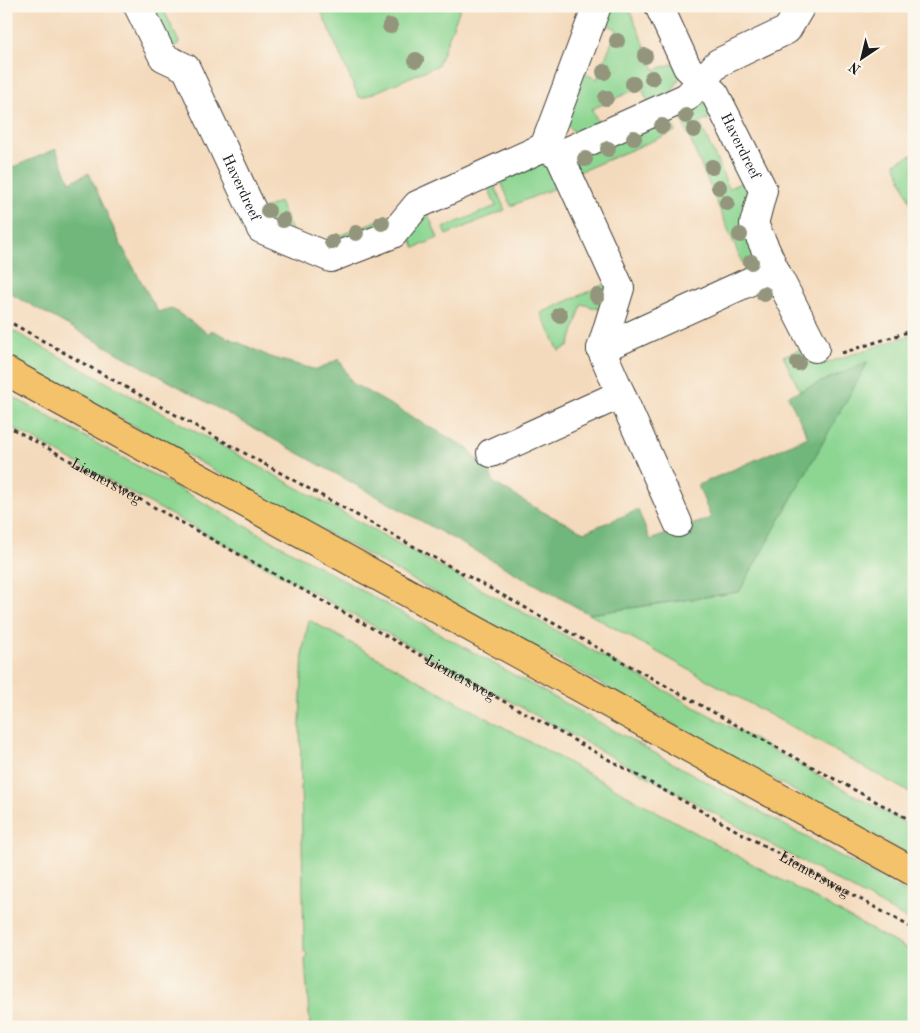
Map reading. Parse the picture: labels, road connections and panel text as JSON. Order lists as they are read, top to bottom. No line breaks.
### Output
{"streets":{"street":["Haverdreef"],"path":["Liemersweg"]},"north":"bottom left"}
